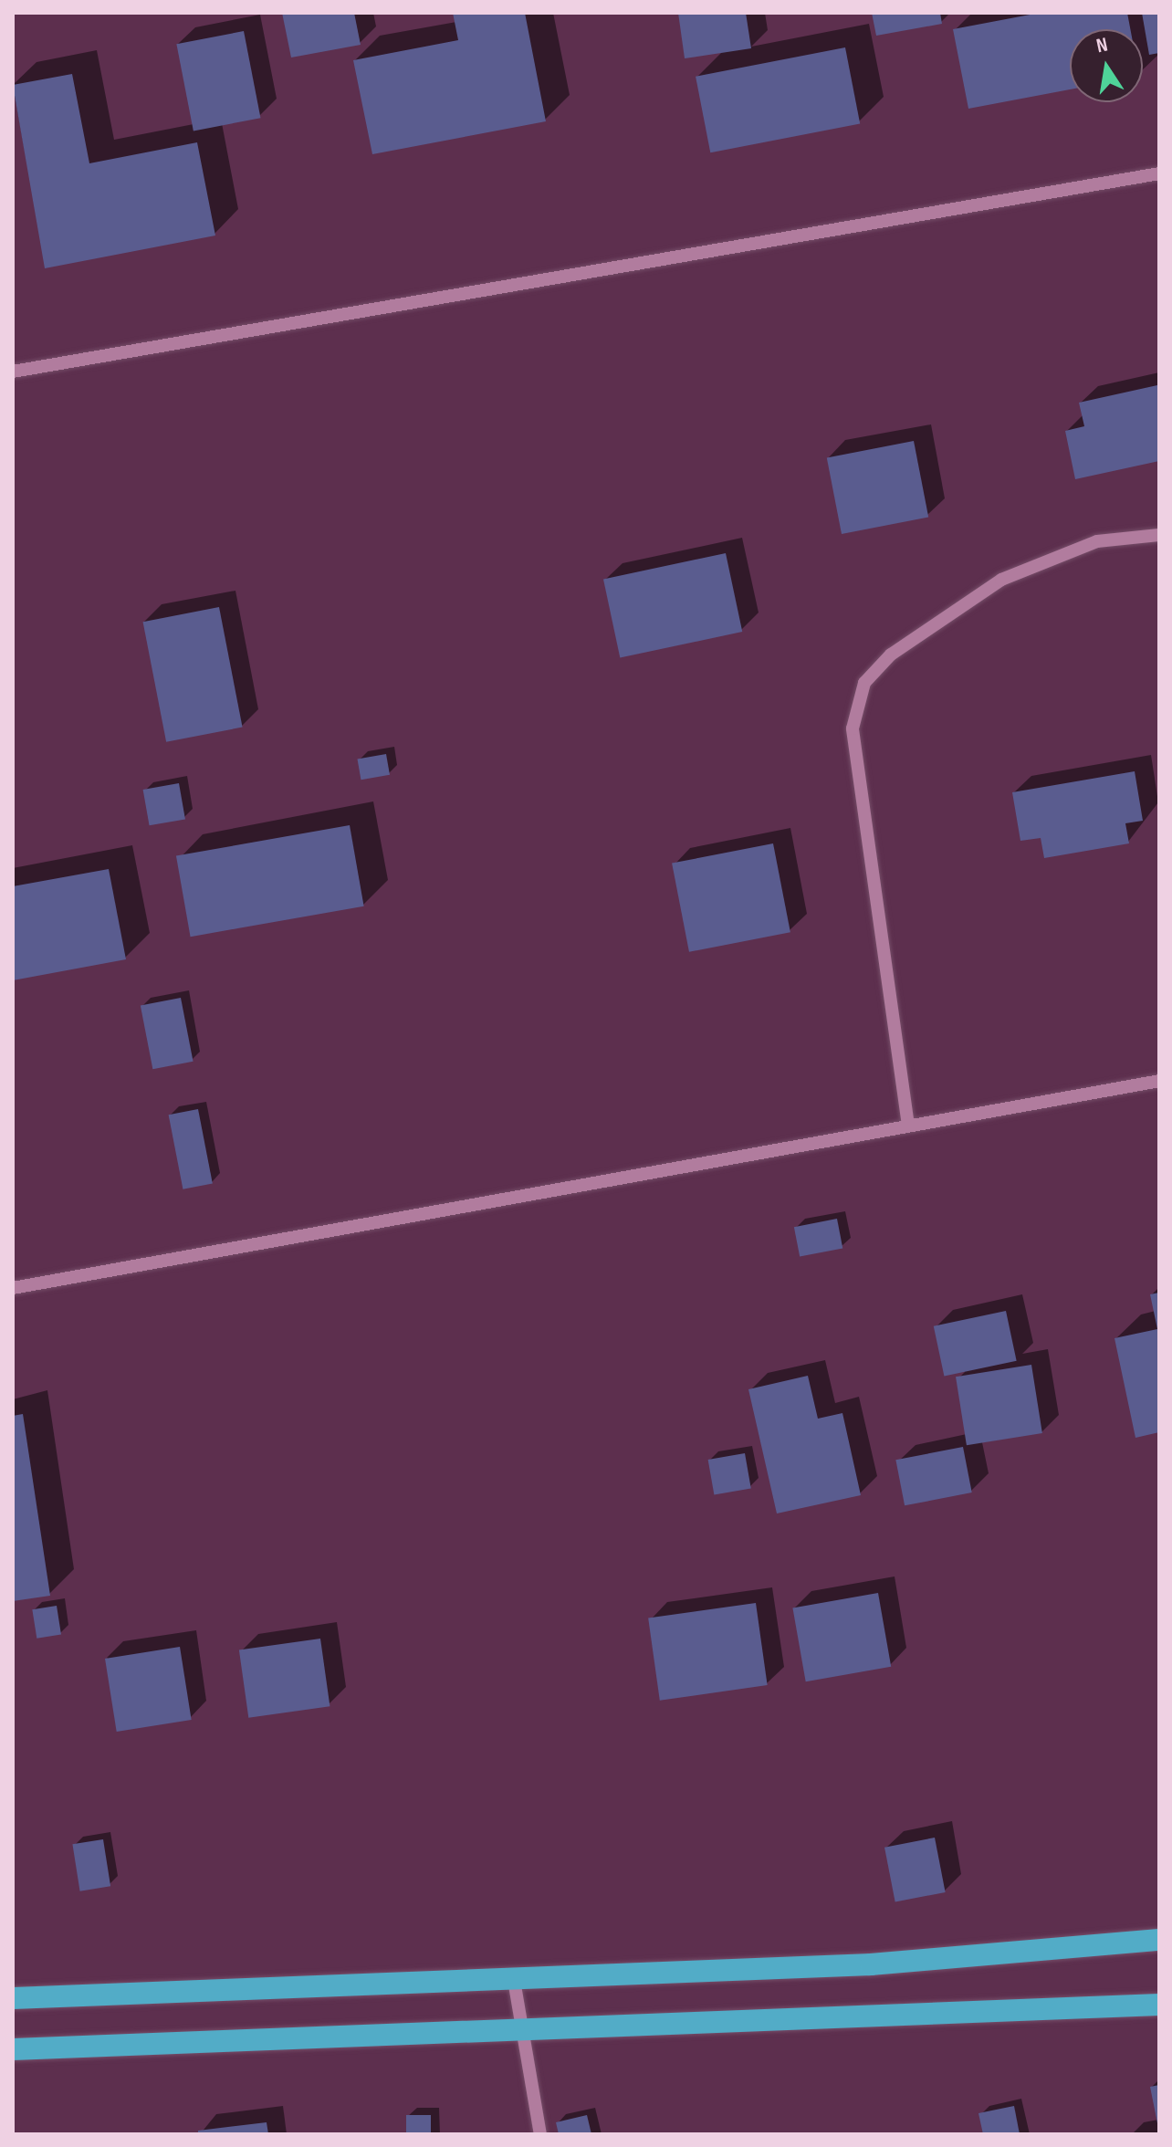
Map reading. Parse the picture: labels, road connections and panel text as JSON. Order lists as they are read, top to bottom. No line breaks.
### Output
{"north":"top"}
